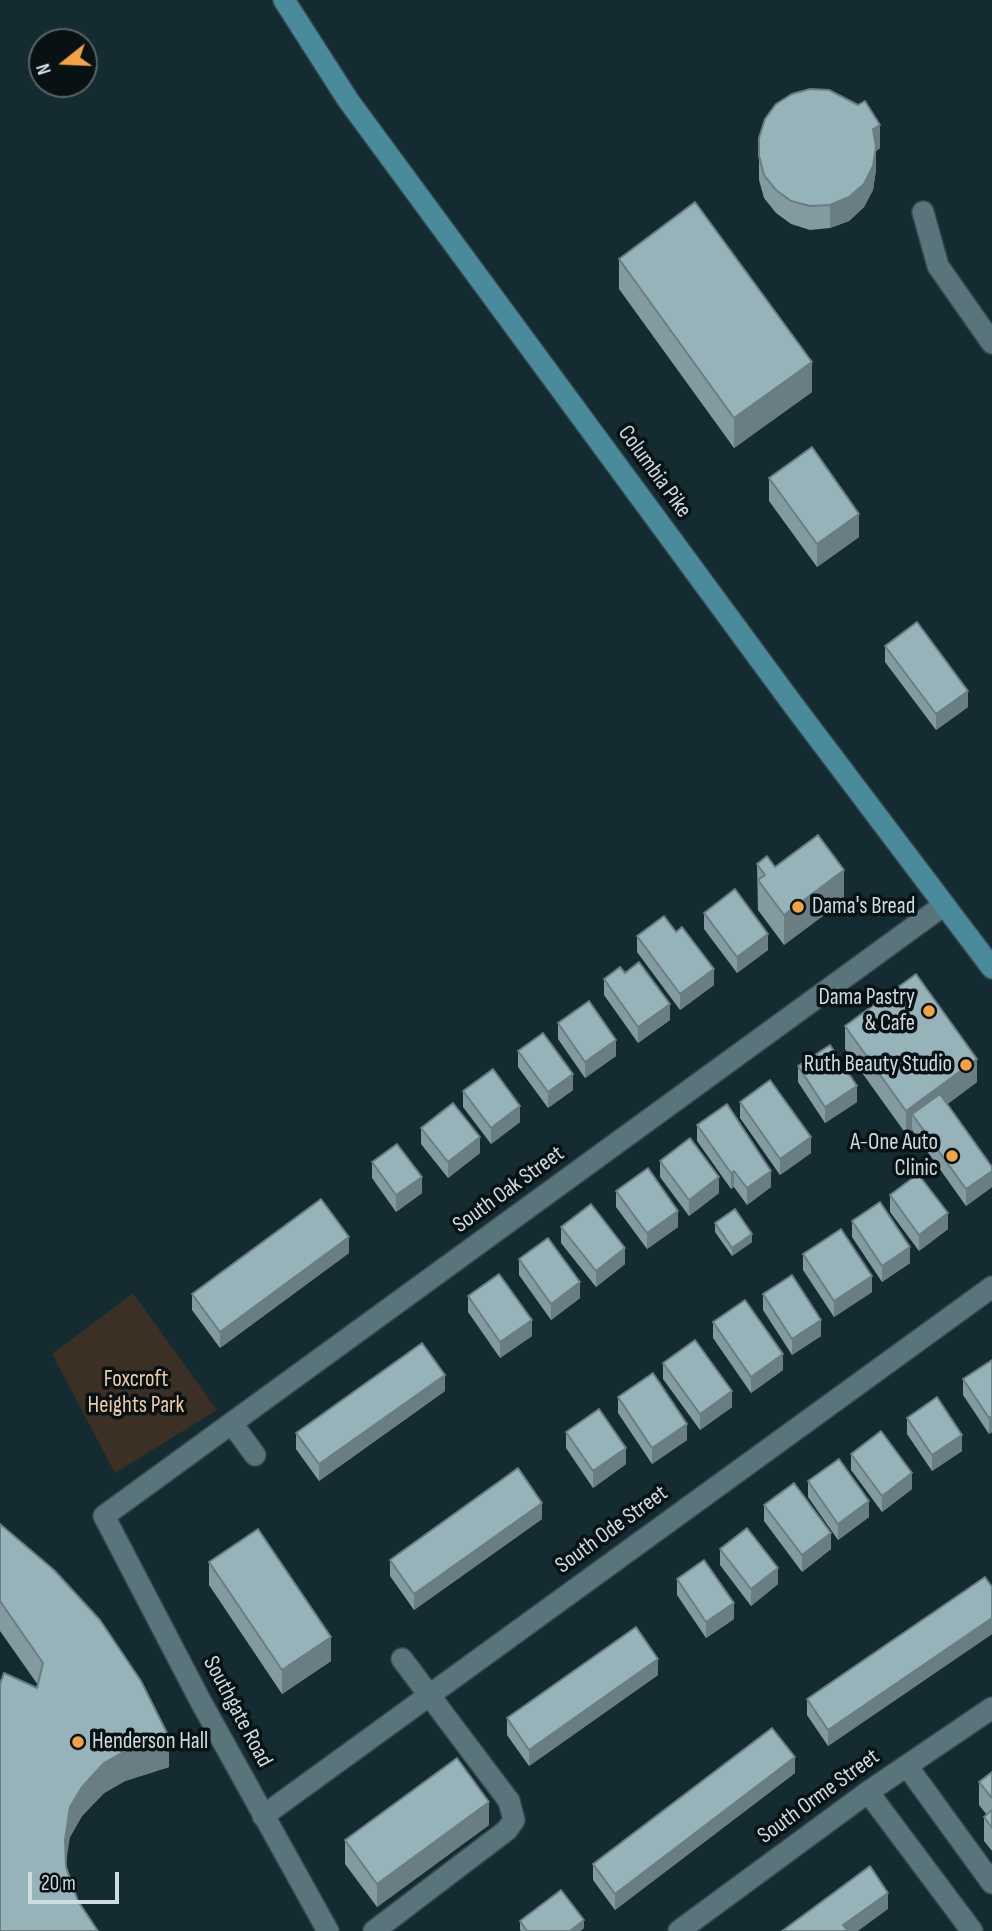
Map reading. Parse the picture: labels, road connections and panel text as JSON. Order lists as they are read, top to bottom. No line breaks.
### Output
{"streets":{"main road":["Columbia Pike"],"street":["South Oak Street","South Ode Street","Southgate Road","South Orme Street"]},"crossings":[["Columbia Pike","South Oak Street"],["South Oak Street","Southgate Road"],["South Ode Street","Southgate Road"]],"parks":["Foxcroft Heights Park"],"places":["Dama's Bread","Dama Pastry & Cafe","Ruth Beauty Studio","A-One Auto Clinic","Henderson Hall"],"scale_bar":"20 m","north":"left"}
